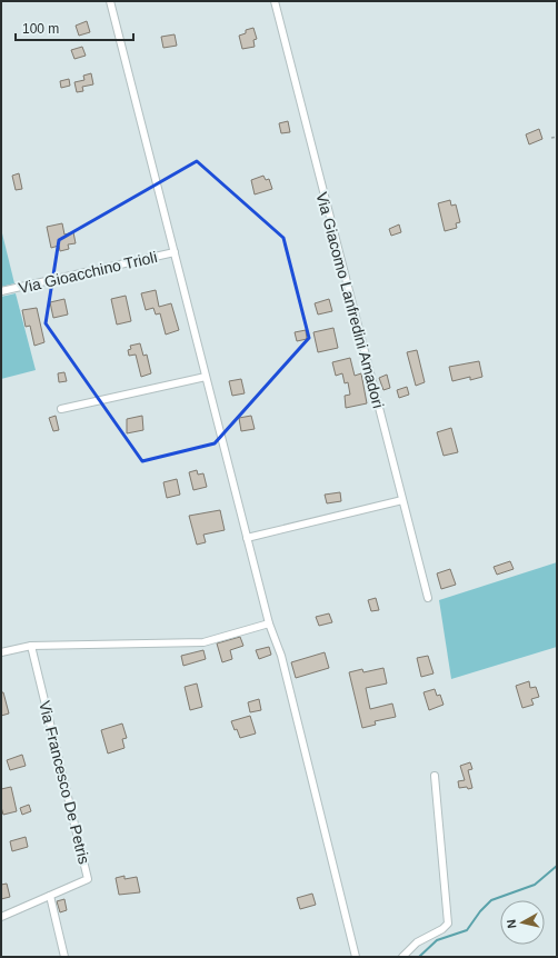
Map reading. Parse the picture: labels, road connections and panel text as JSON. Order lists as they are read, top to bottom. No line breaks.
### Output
{"streets":{"street":["Via Gioacchino Trioli","Via Giacomo Lanfredini Amadori","Via Francesco De Petris"]},"scale_bar":"100 m","north":"left"}
